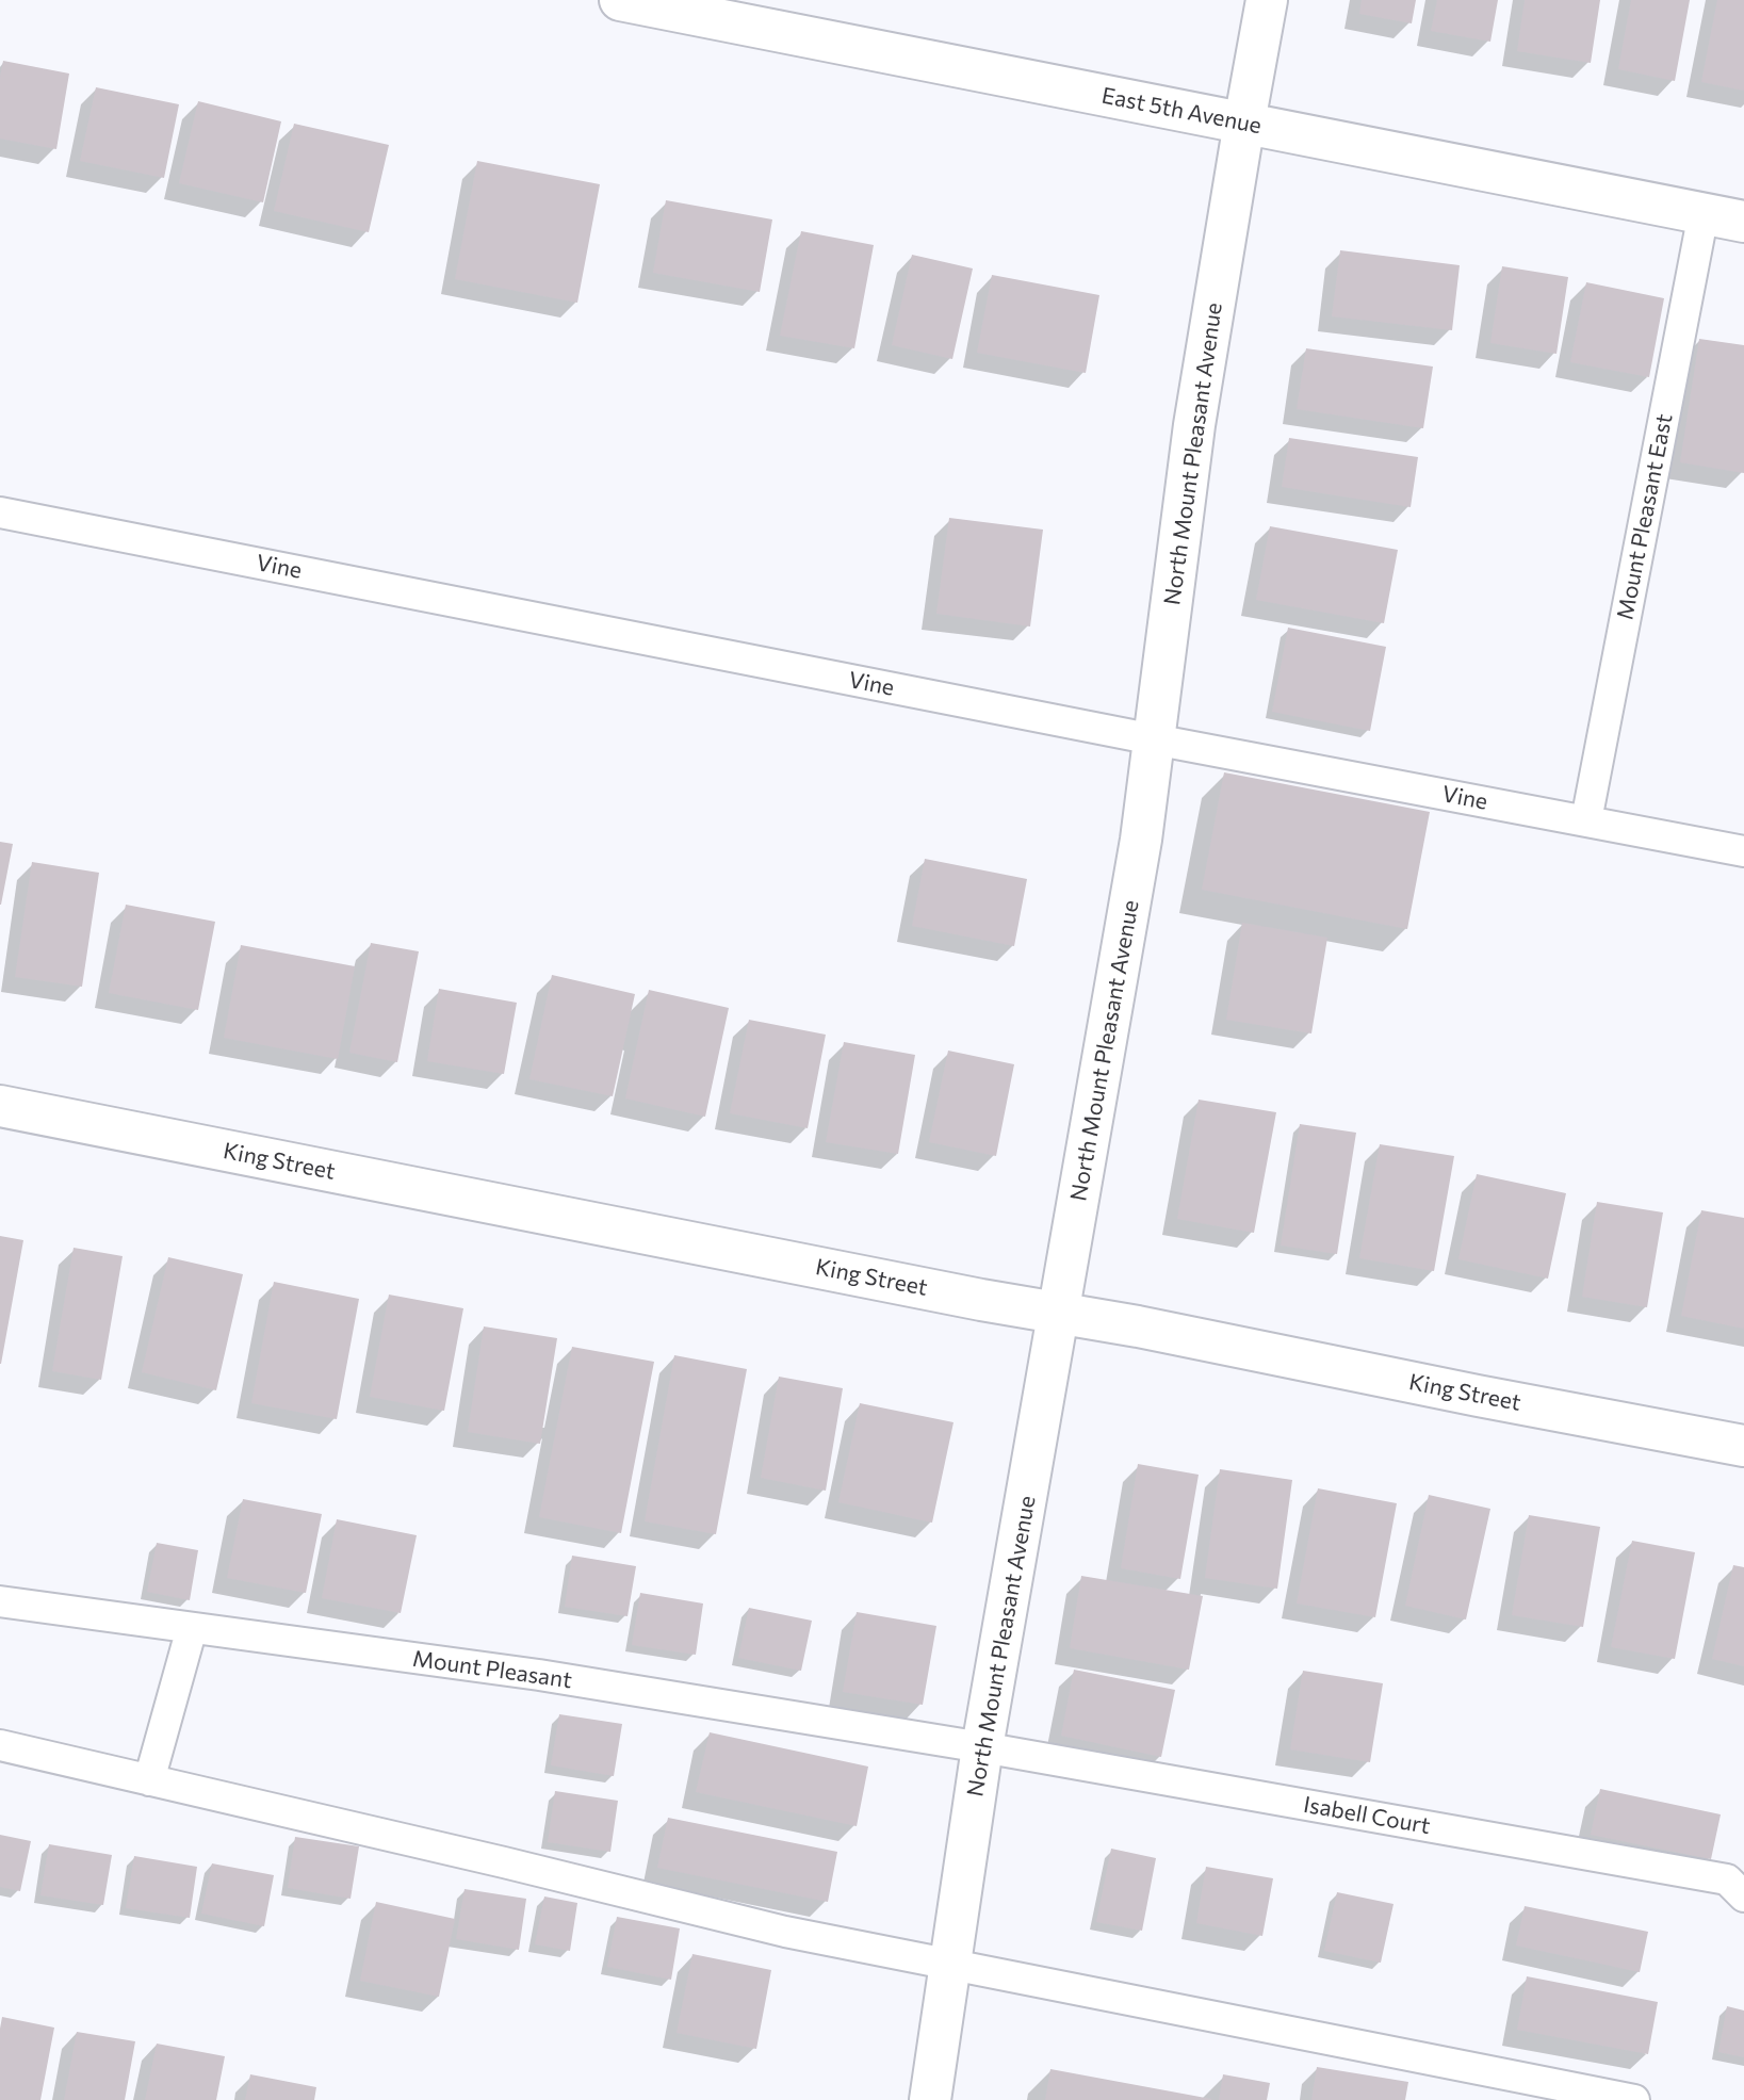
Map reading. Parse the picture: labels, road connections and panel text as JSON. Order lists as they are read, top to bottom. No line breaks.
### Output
{"streets":{"street":["East 5th Avenue","North Mount Pleasant Avenue","King Street"],"lane":["Mount Pleasant East","Vine","Mount Pleasant","Isabell Court"]},"crossings":[["East 5th Avenue","North Mount Pleasant Avenue"],["East 5th Avenue","Mount Pleasant East"],["North Mount Pleasant Avenue","Vine"],["North Mount Pleasant Avenue","King Street"],["North Mount Pleasant Avenue","Mount Pleasant"],["North Mount Pleasant Avenue","Isabell Court"],["Mount Pleasant East","Vine"],["Mount Pleasant","Isabell Court"]]}
